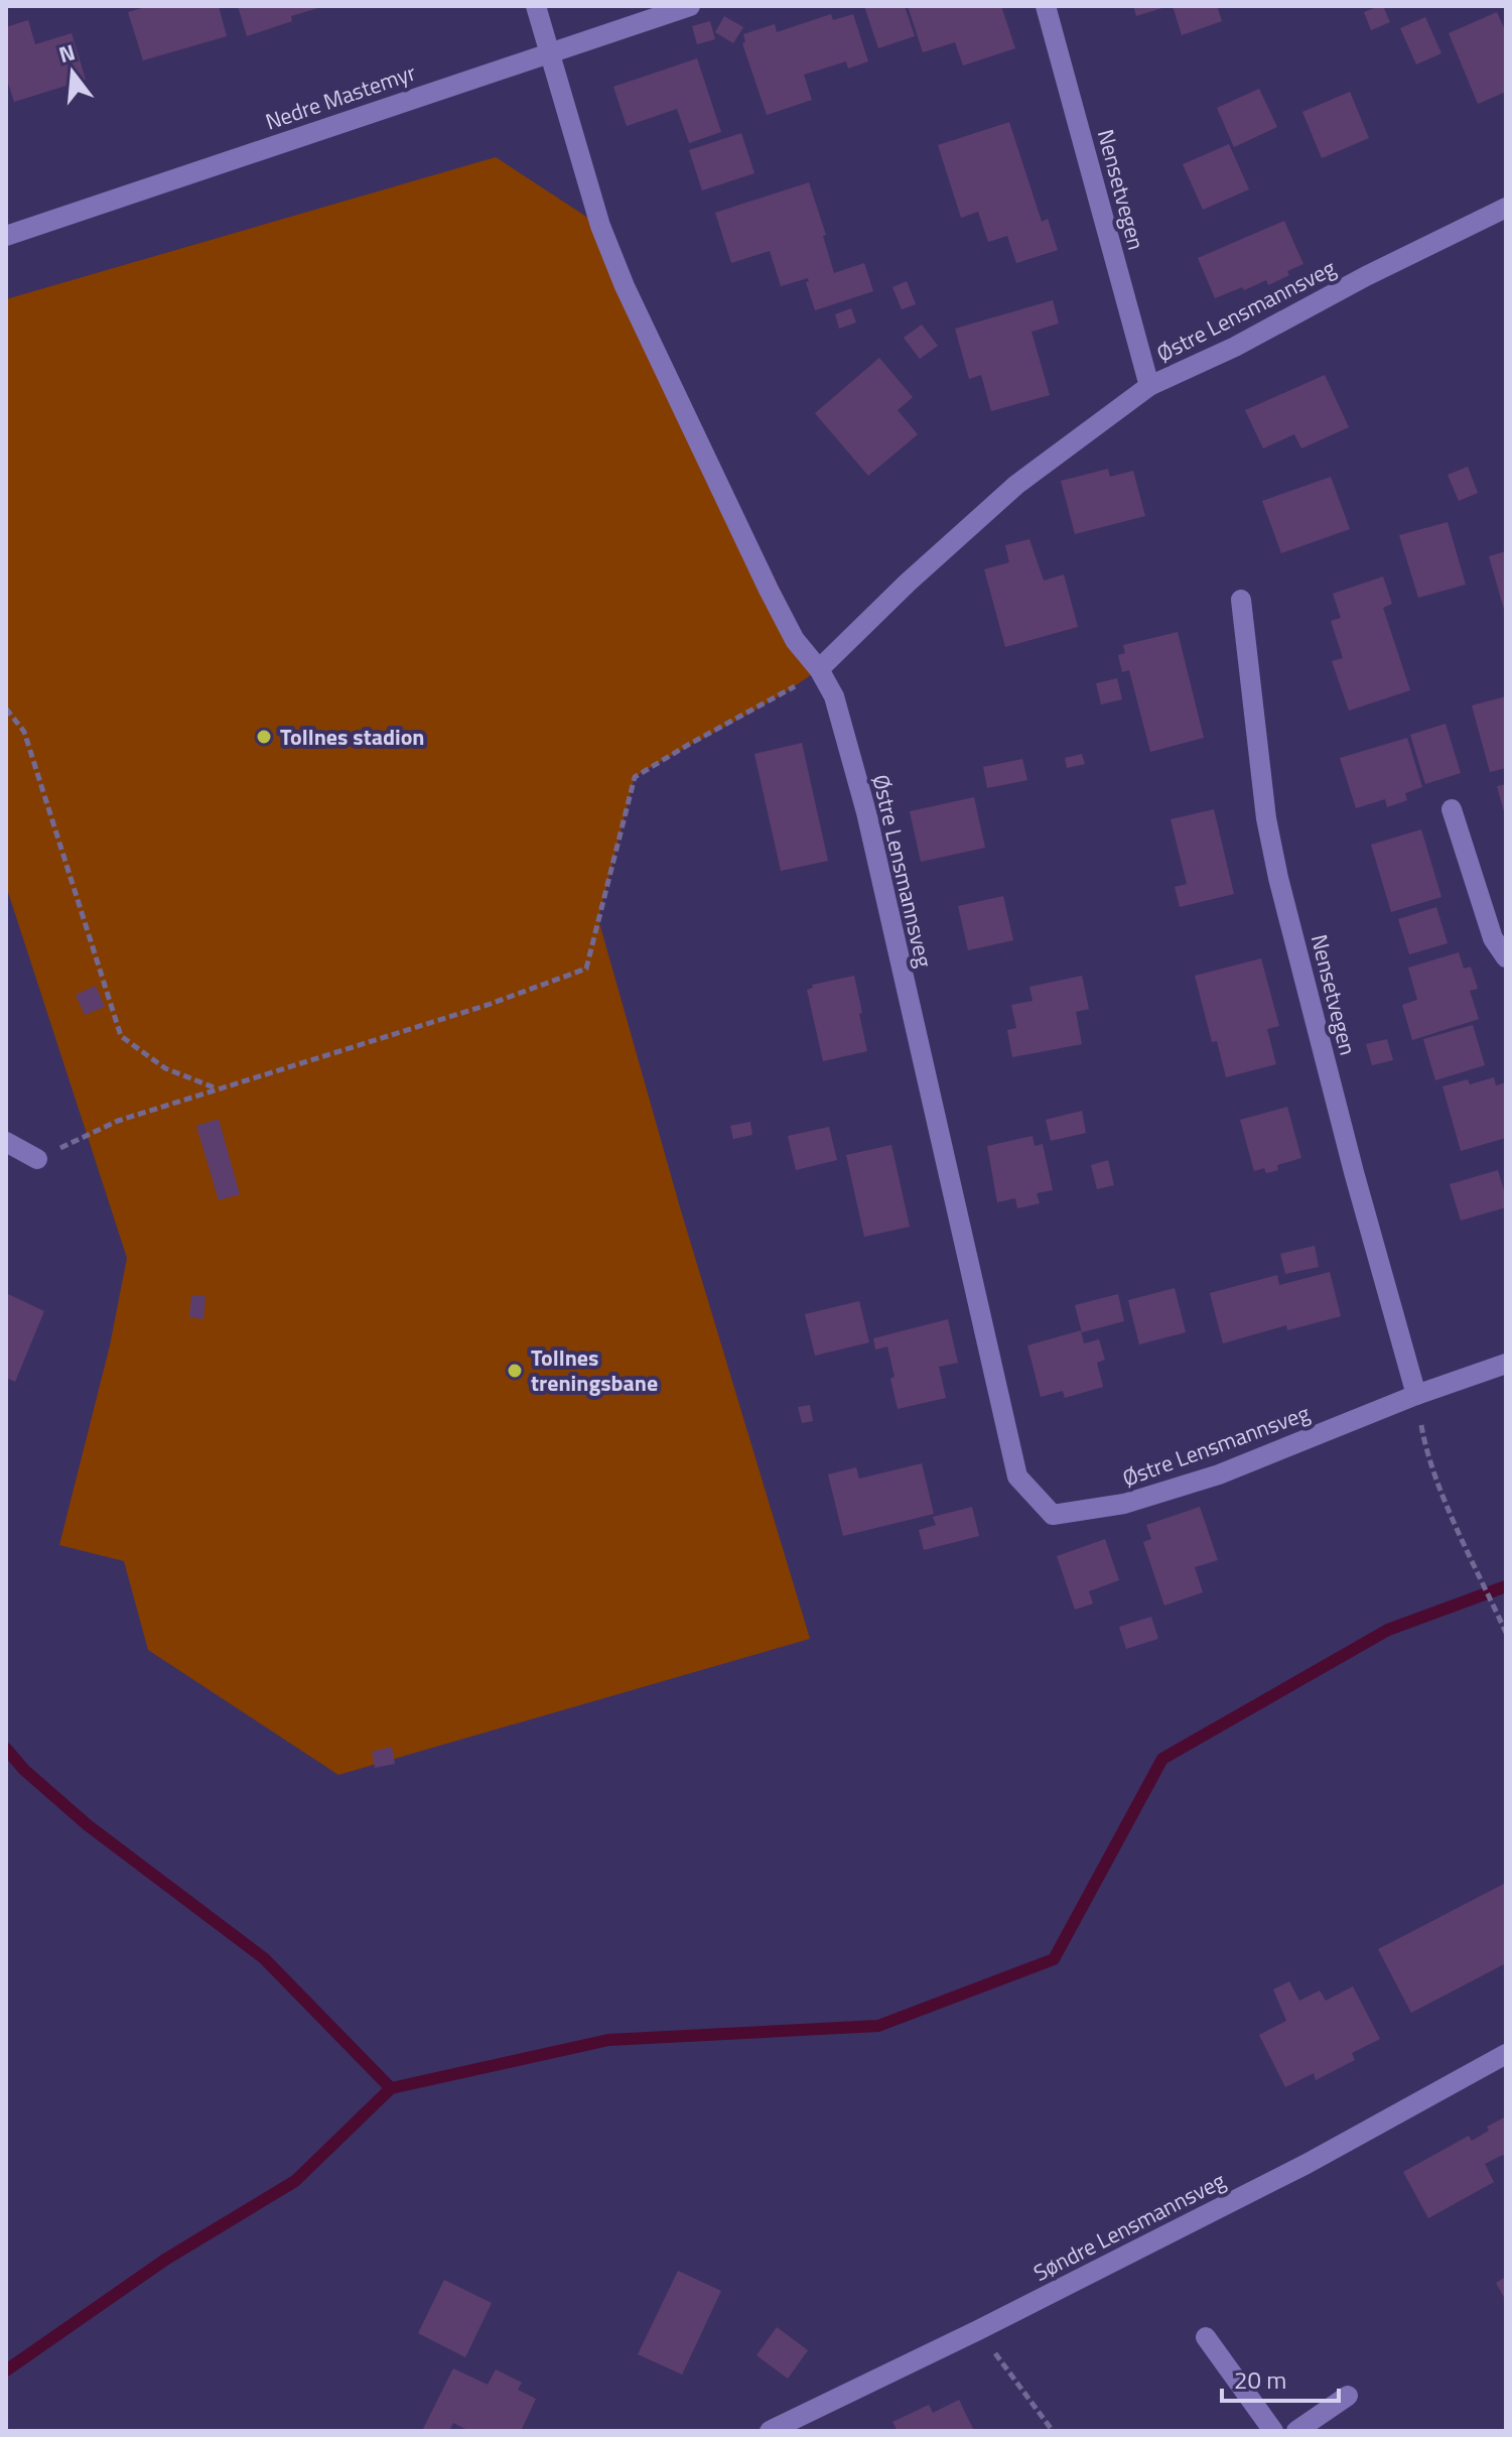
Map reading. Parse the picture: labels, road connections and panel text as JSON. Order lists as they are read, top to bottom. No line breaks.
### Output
{"streets":{"street":["Nedre Mastemyr","Nensetvegen","Østre Lensmannsveg","Søndre Lensmannsveg"]},"crossings":[["Nensetvegen","Østre Lensmannsveg"]],"places":["Tollnes stadion","Tollnes treningsbane"],"scale_bar":"20 m","north":"top"}
